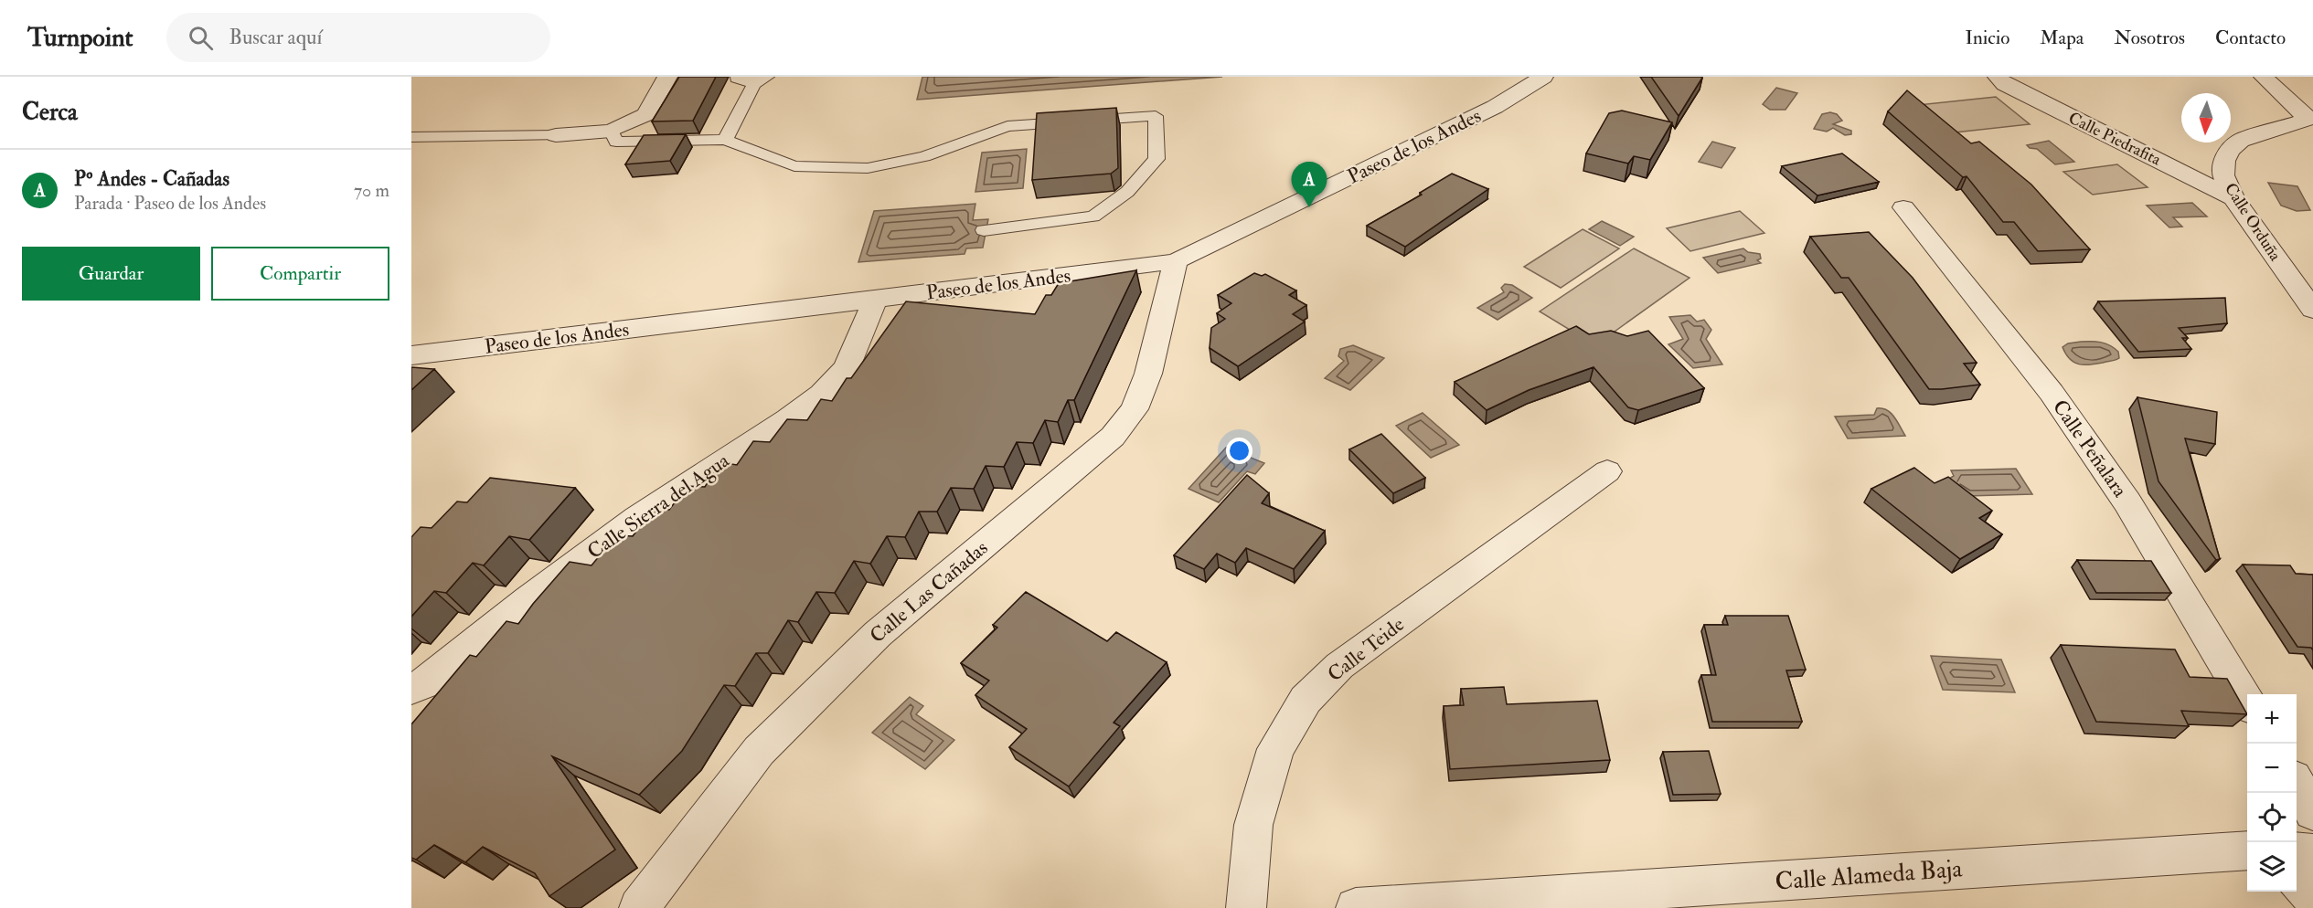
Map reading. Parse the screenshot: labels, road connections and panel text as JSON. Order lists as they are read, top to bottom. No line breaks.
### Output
{"streets":{"street":["Calle Piedrafita","Paseo de los Andes","Calle Orduña","Calle Peñalara","Calle Sierra del Agua","Calle Las Cañadas","Calle Teide","Calle Alameda Baja"]},"crossings":[["Calle Piedrafita","Calle Orduña"],["Paseo de los Andes","Calle Sierra del Agua"],["Paseo de los Andes","Calle Las Cañadas"]],"north":"bottom","page":{"header":"Turnpoint","search":"Buscar aquí","nav":["Inicio","Mapa","Nosotros","Contacto"],"heading":"Cerca","list":[{"mark":"A","name":"Pº Andes - Cañadas","note":"Parada · Paseo de los Andes","value":"70 m"}],"pins":"A","buttons":["Guardar","Compartir"],"map_buttons":["+","−"]}}
